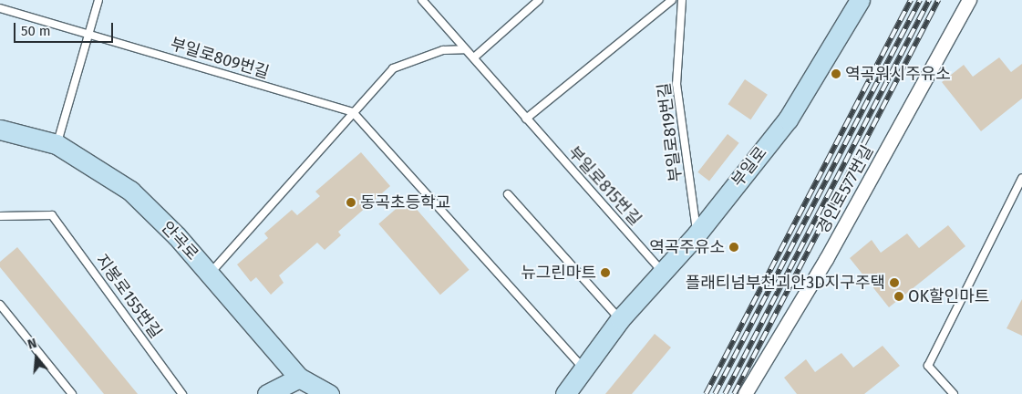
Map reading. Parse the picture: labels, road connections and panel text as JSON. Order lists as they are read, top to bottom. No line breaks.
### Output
{"streets":{"street":["부일로","경인로577번길","안곡로"],"lane":["부일로809번길","부일로819번길","부일로815번길","지봉로155번길"]},"crossings":[["부일로819번길","부일로"],["부일로","부일로815번길"]],"places":["역곡워시주유소","동곡초등학교","역곡주유소","뉴그린마트","플래티넘부천괴안3D지구주택","OK할인마트"],"scale_bar":"50 m","north":"top"}
